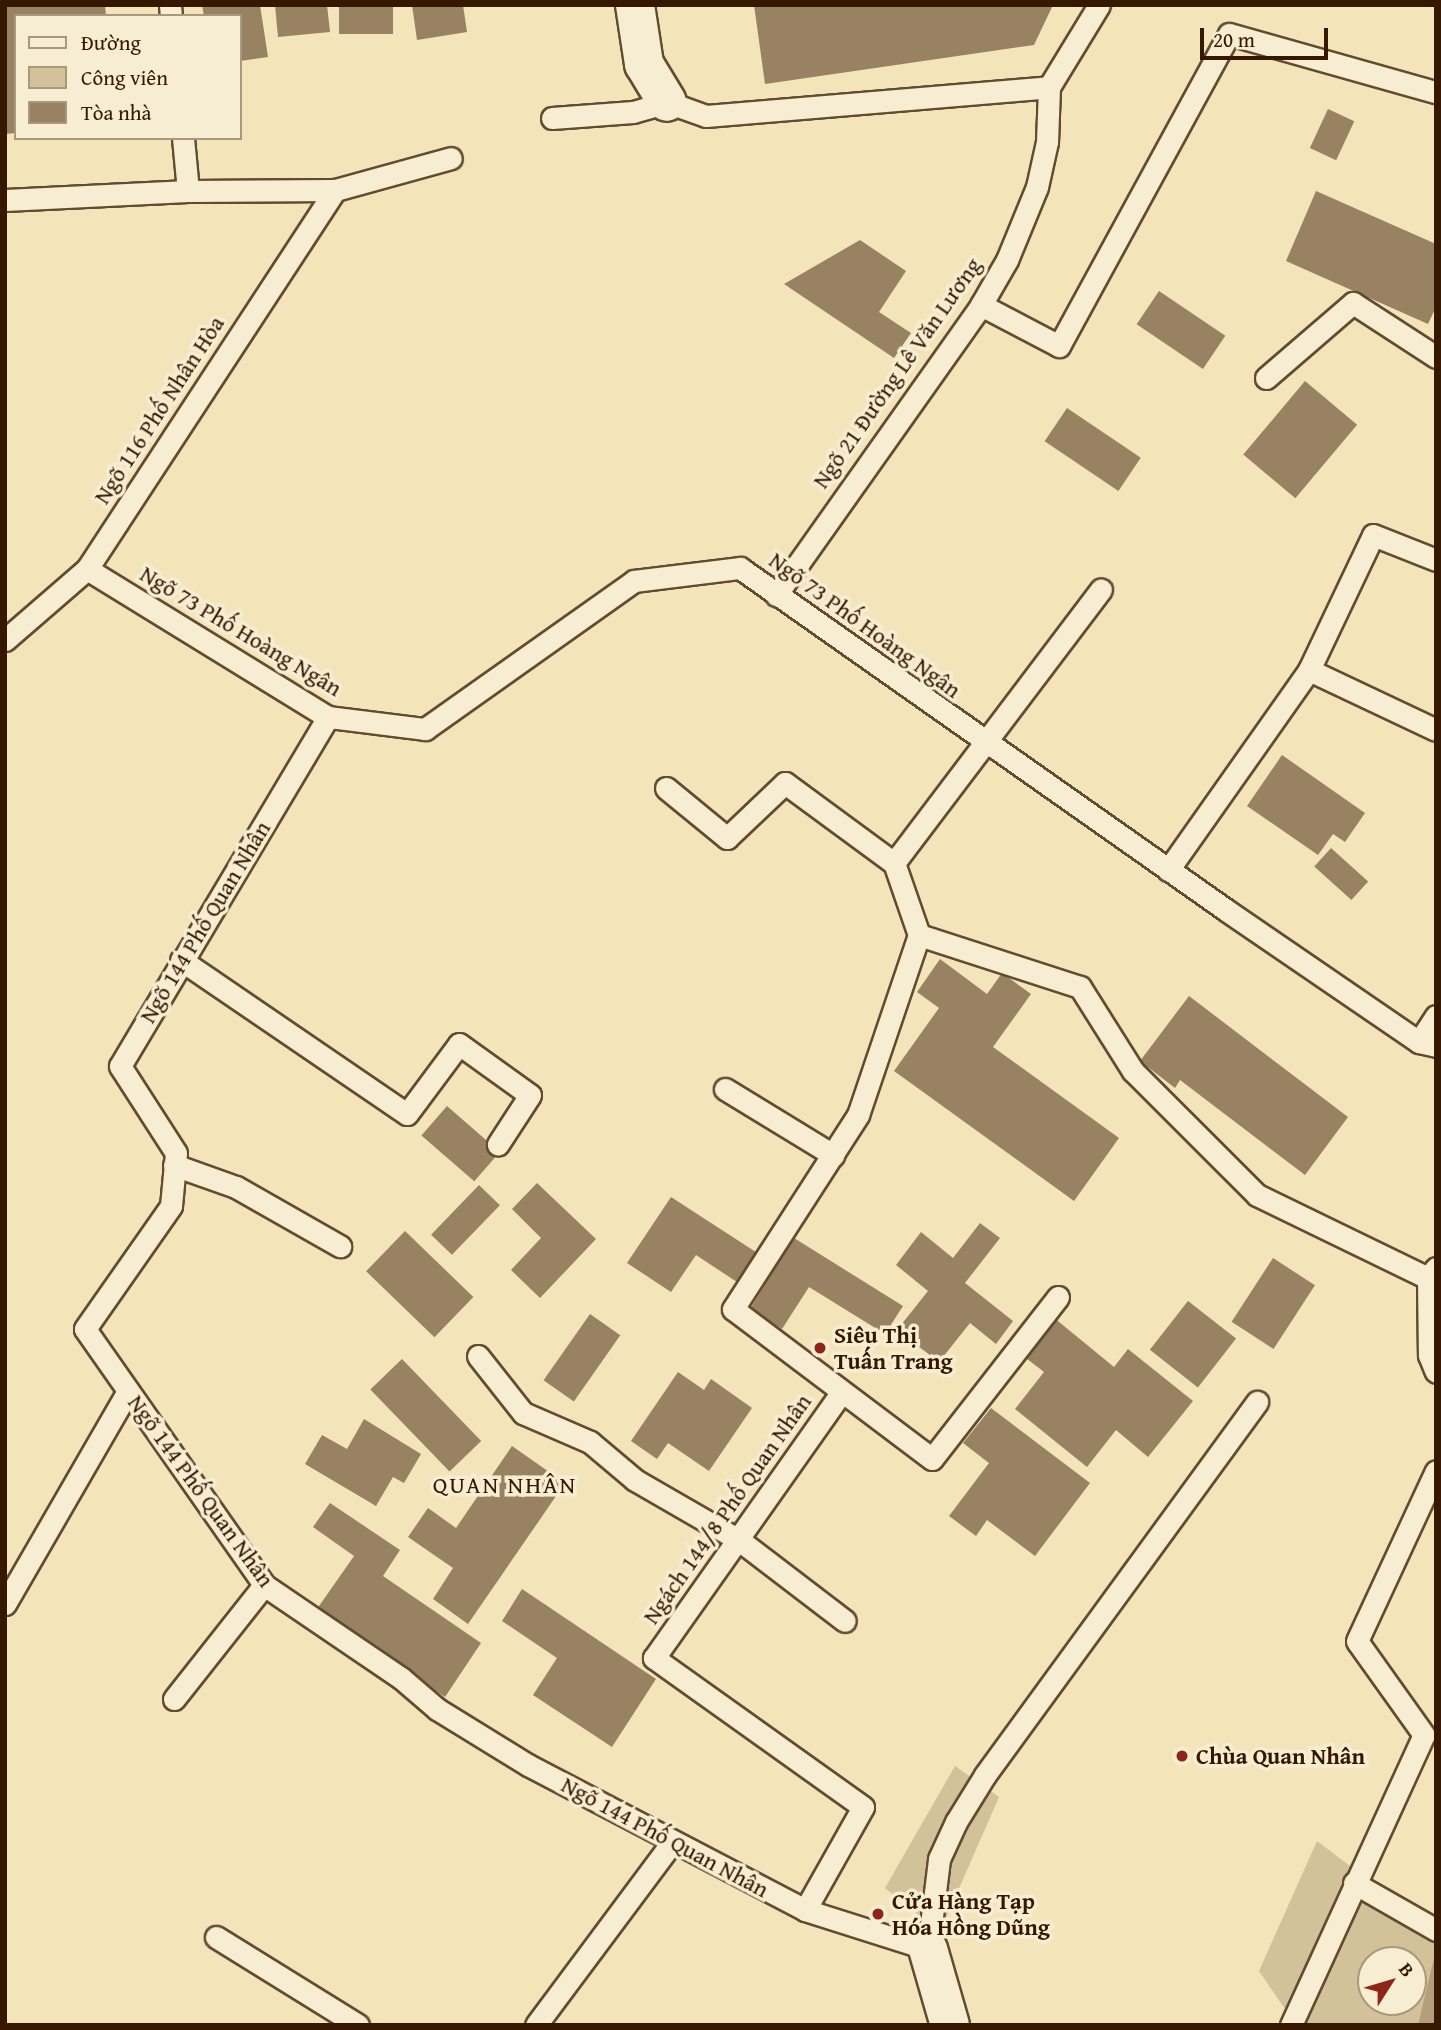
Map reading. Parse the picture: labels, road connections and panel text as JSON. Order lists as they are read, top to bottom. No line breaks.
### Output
{"streets":{"lane":["Ngõ 21 Đường Lê Văn Lương","Ngõ 116 Phố Nhân Hòa","Ngõ 73 Phố Hoàng Ngân","Ngõ 144 Phố Quan Nhân","Ngách 144/8 Phố Quan Nhân"]},"crossings":[["Ngõ 21 Đường Lê Văn Lương","Ngõ 73 Phố Hoàng Ngân"],["Ngõ 116 Phố Nhân Hòa","Ngõ 73 Phố Hoàng Ngân"],["Ngõ 73 Phố Hoàng Ngân","Ngõ 144 Phố Quan Nhân"],["Ngõ 144 Phố Quan Nhân","Ngách 144/8 Phố Quan Nhân"]],"districts":["QUAN NHÂN"],"places":["Siêu Thị Tuấn Trang","Chùa Quan Nhân","Cửa Hàng Tạp Hóa Hồng Dũng"],"legend":["Đường","Công viên","Tòa nhà"],"scale_bar":"20 m","north":"top right"}
